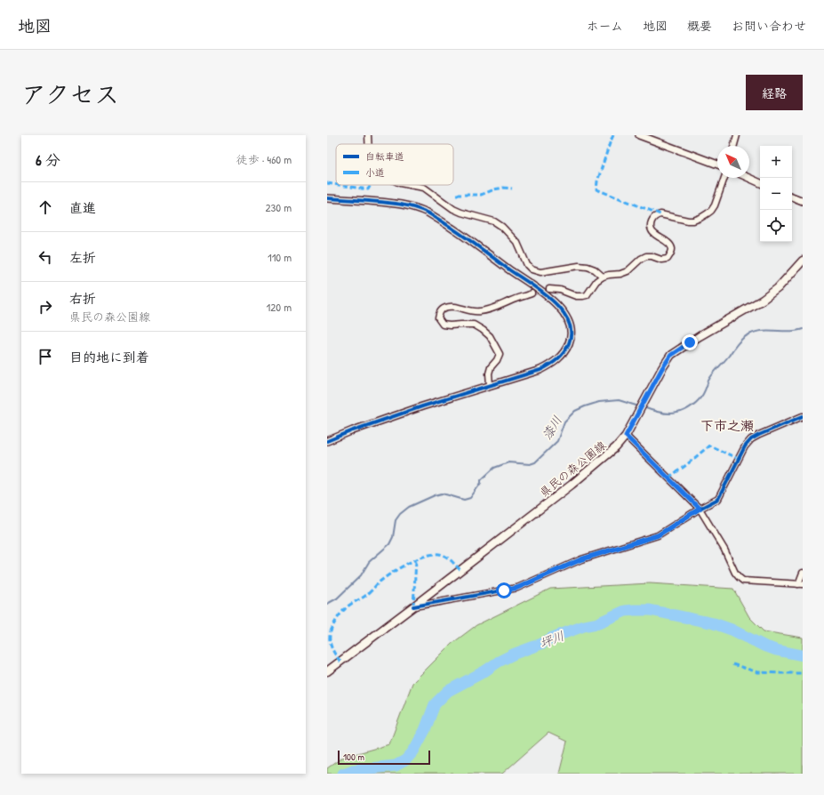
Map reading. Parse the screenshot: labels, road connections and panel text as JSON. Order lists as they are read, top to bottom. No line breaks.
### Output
{"streets":{"main road":["県民の森公園線"]},"districts":["下市之瀬"],"water":["漆川","坪川"],"legend":["自転車道","小道"],"scale_bar":"100 m","north":"top left","page":{"header":"地図","nav":["ホーム","地図","概要","お問い合わせ"],"title":"アクセス","buttons":"経路","heading":["6 分","徒歩 · 460 m"],"map_buttons":["+","−"],"list":[["直進","230 m"],["左折","110 m"],["右折","県民の森公園線","120 m"],"目的地に到着"],"scale":"100 m"}}
